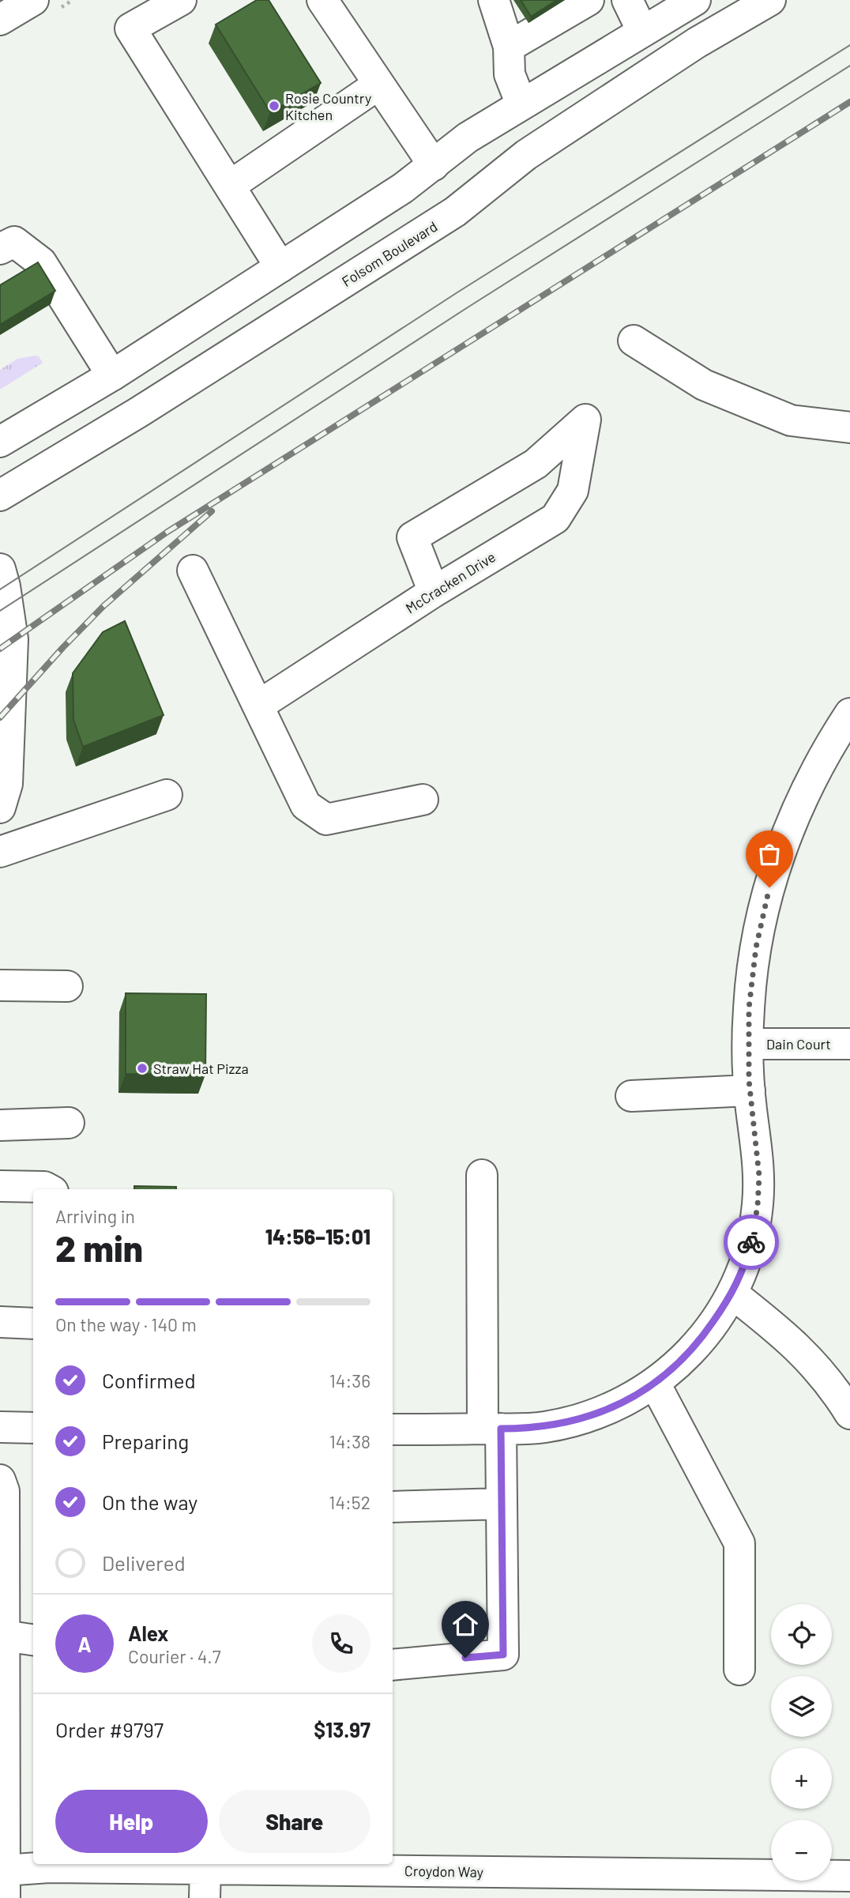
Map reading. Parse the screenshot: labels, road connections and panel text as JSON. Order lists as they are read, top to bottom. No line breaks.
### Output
{"streets":{"street":["Folsom Boulevard","McCracken Drive","Dain Court","Croydon Way"]},"places":["Rosie Country Kitchen","Straw Hat Pizza"],"page":{"heading":["2 min","Arriving in","14:56–15:01"],"panel":["Alex","Courier · 4.7","Order #9797","$13.97"],"bar":"On the way · 140 m","list":[["Confirmed","14:36"],["Preparing","14:38"],["On the way","14:52"],"Delivered"],"map_buttons":["+","−"],"round":"A","buttons":["Help","Share"]}}
